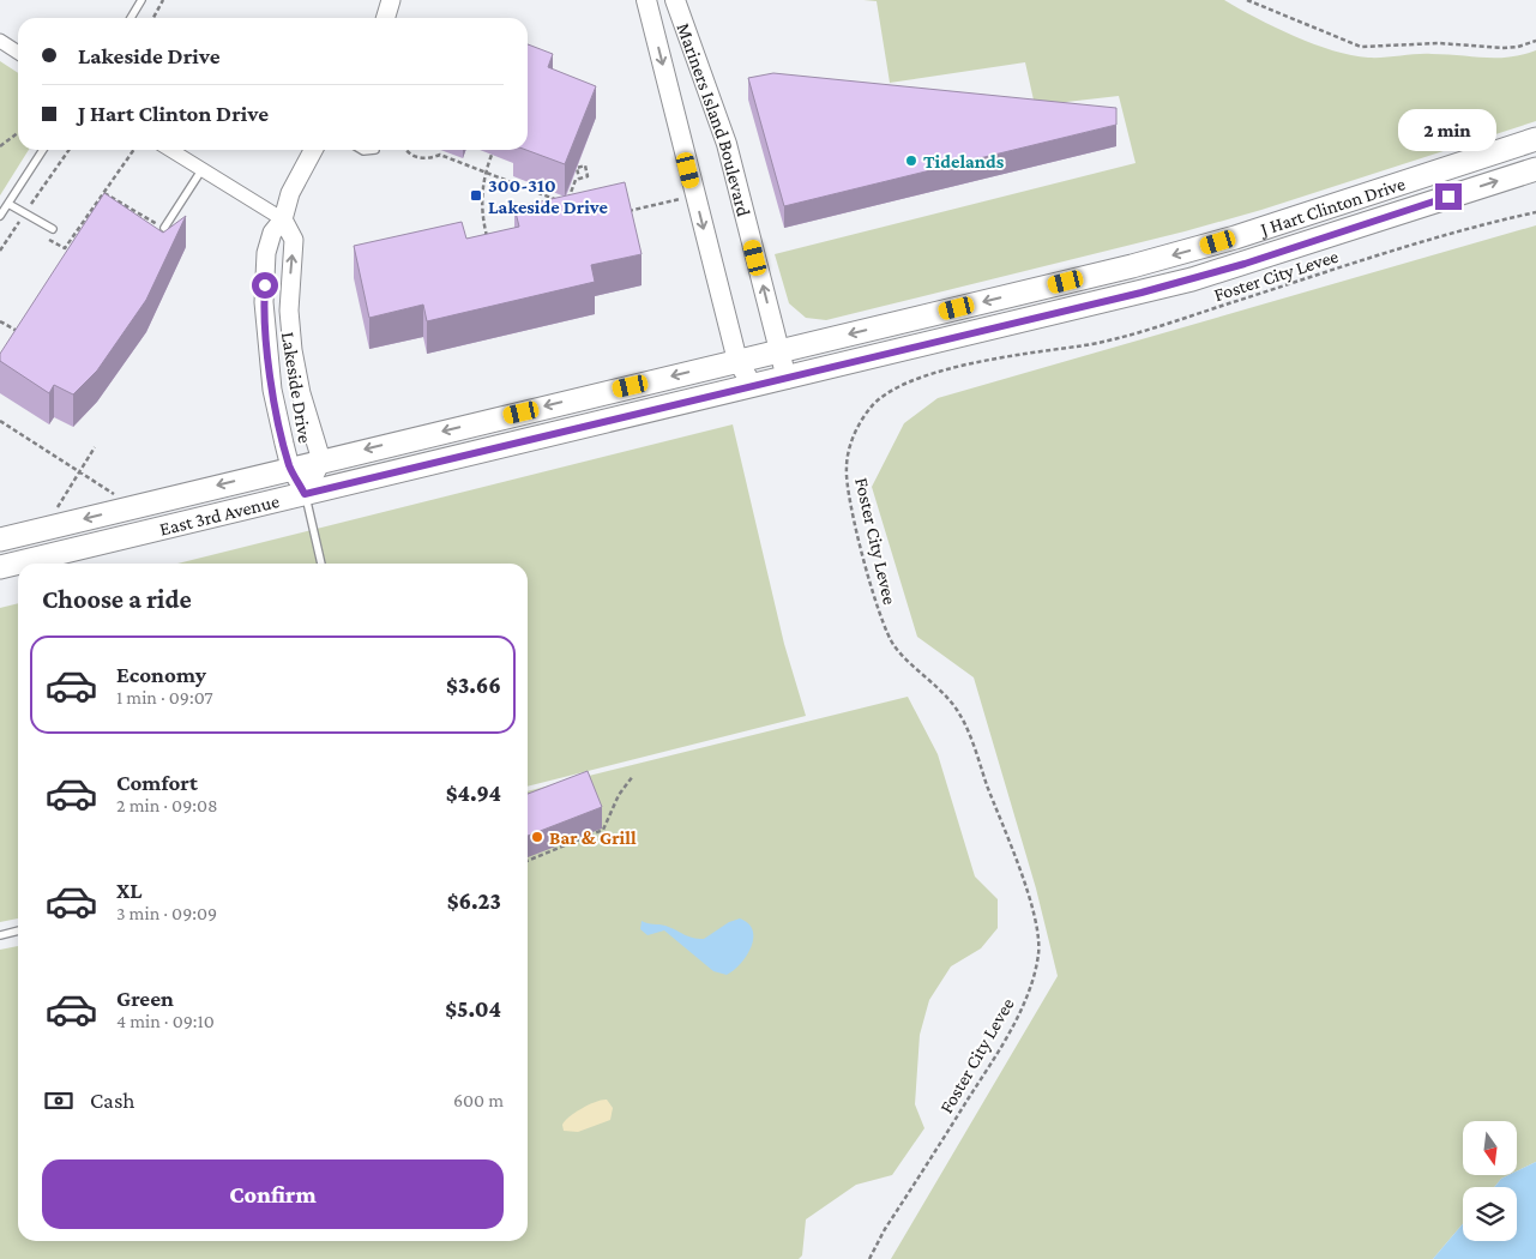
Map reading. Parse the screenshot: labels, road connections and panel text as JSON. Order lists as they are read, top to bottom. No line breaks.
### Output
{"streets":{"main road":["Mariners Island Boulevard","J Hart Clinton Drive","East 3rd Avenue"],"street":["Lakeside Drive"],"path":["Foster City Levee"]},"crossings":[["Mariners Island Boulevard","J Hart Clinton Drive"],["Mariners Island Boulevard","East 3rd Avenue"],["J Hart Clinton Drive","East 3rd Avenue"],["Lakeside Drive","East 3rd Avenue"]],"places":{"other":["Tidelands","Bar & Grill"],"transit":["300-310 Lakeside Drive"]},"north":"bottom","page":{"banner":["Lakeside Drive","J Hart Clinton Drive"],"bubble":"2 min","heading":"Choose a ride","list":[{"name":"Economy","note":"1 min · 09:07","value":"$3.66"},{"name":"Comfort","note":"2 min · 09:08","value":"$4.94"},{"name":"XL","note":"3 min · 09:09","value":"$6.23"},{"name":"Green","note":"4 min · 09:10","value":"$5.04"}],"pay":["Cash","600 m"],"buttons":"Confirm"}}
